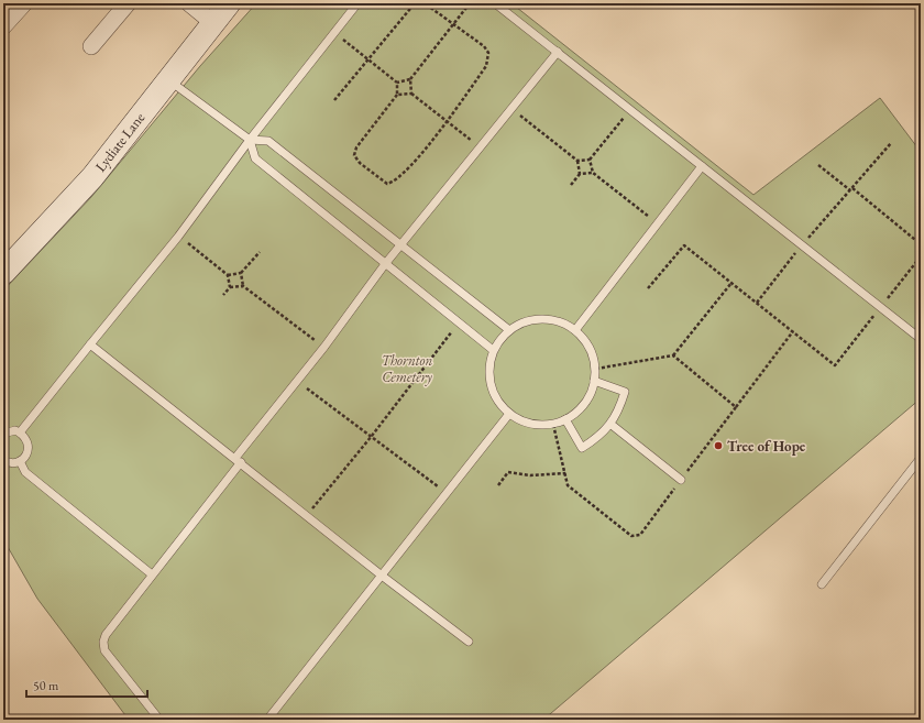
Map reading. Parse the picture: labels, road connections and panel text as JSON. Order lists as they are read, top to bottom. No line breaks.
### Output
{"streets":{"main road":["Lydiate Lane"]},"parks":["Thornton Cemetery"],"places":["Tree of Hope"],"scale_bar":"50 m"}
